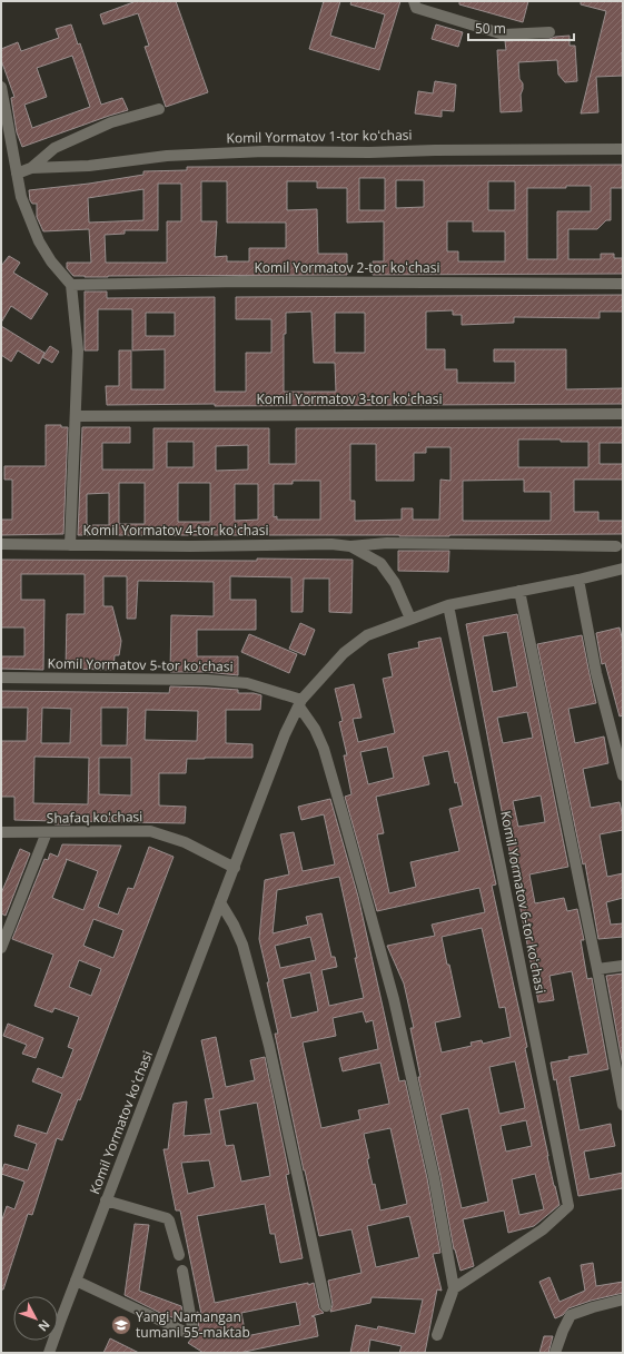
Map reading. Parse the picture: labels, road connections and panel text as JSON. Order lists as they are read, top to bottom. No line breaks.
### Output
{"streets":{"street":["Komil Yormatov 1-tor koʻchasi","Komil Yormatov 2-tor koʻchasi","Komil Yormatov 3-tor koʻchasi","Komil Yormatov 4-tor koʻchasi","Komil Yormatov 5-tor koʻchasi","Shafaq koʻchasi","Komil Yormatov 6-tor koʻchasi","Komil Yormatov koʻchasi"]},"crossings":[["Komil Yormatov 4-tor koʻchasi","Komil Yormatov koʻchasi"],["Komil Yormatov 5-tor koʻchasi","Komil Yormatov koʻchasi"],["Shafaq koʻchasi","Komil Yormatov koʻchasi"],["Komil Yormatov 6-tor koʻchasi","Komil Yormatov koʻchasi"]],"places":{"school or university":["Yangi Namangan tumani 55-maktab"]},"scale_bar":"50 m","north":"bottom right"}
